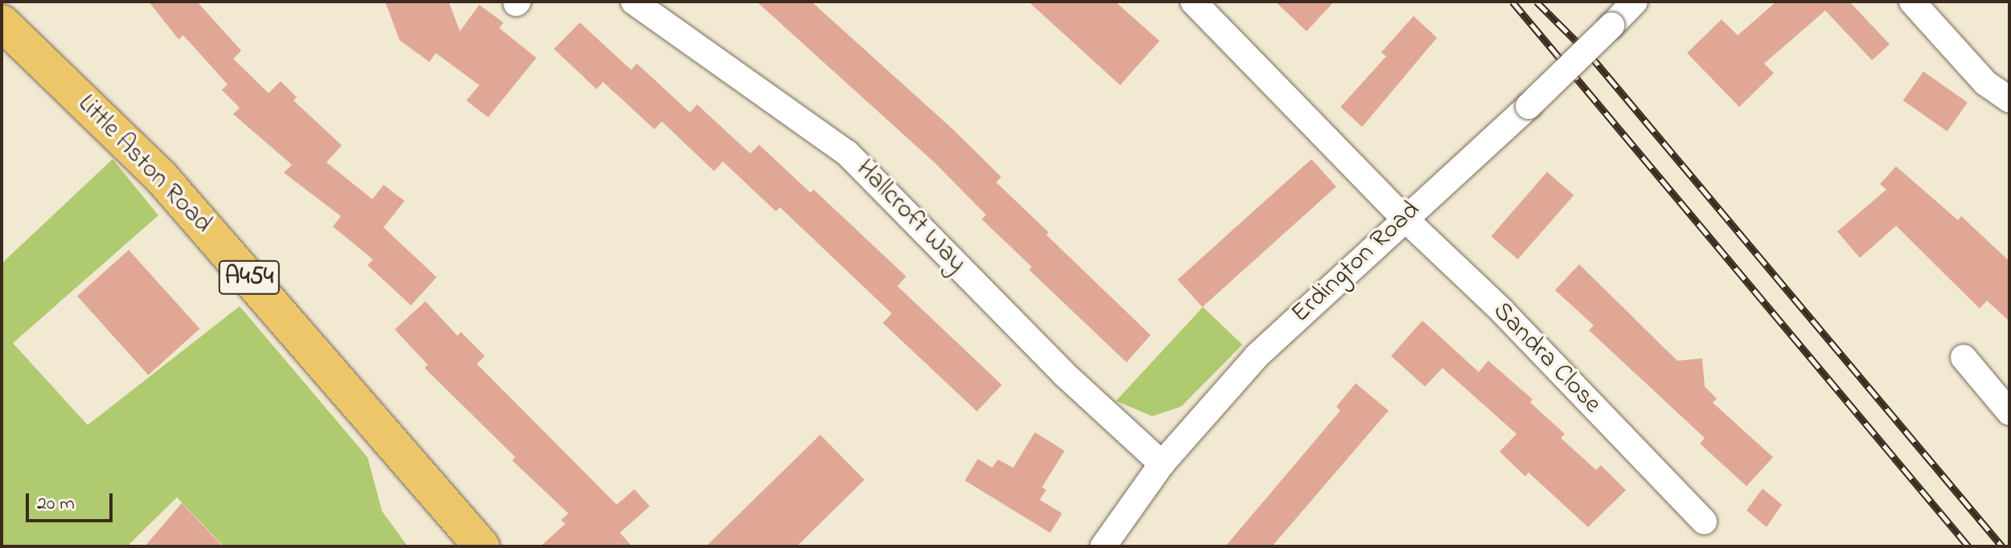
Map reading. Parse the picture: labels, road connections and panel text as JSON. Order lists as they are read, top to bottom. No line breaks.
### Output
{"streets":{"main road":["Little Aston Road","A454"],"street":["Hallcroft Way","Erdington Road","Sandra Close"]},"crossings":[["Hallcroft Way","Erdington Road"],["Erdington Road","Sandra Close"]],"scale_bar":"20 m"}
